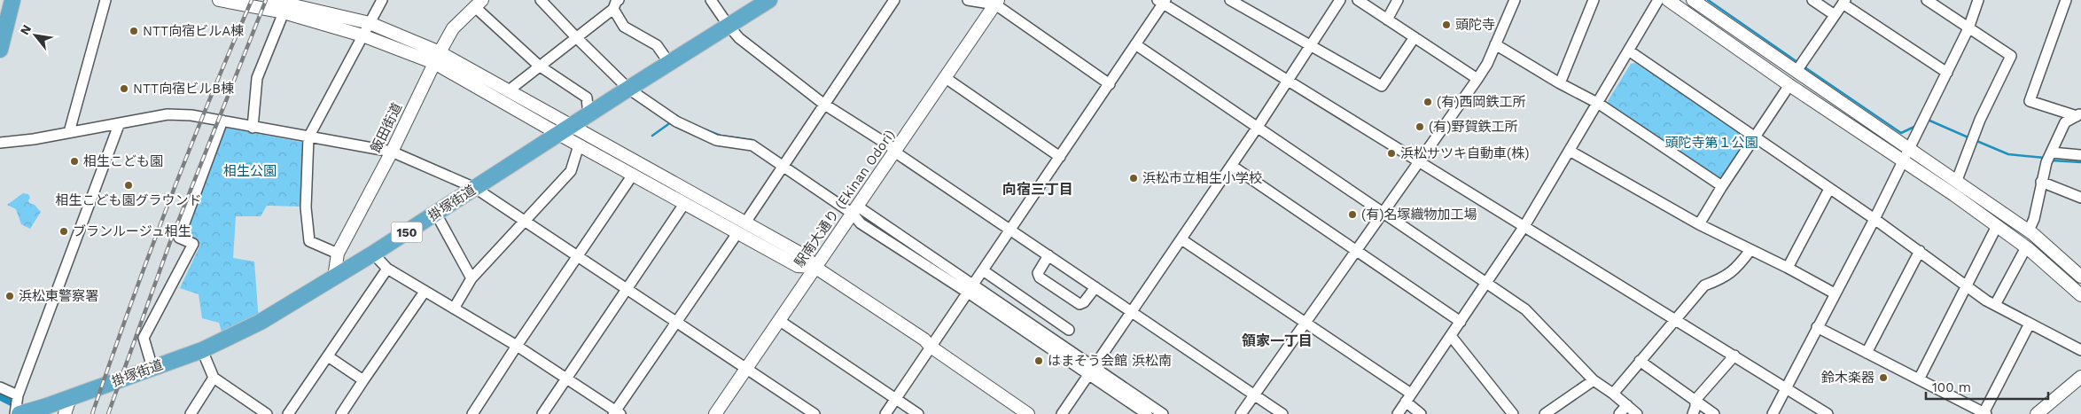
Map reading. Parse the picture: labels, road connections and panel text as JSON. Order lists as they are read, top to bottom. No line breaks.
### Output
{"streets":{"highway":["掛塚街道","150"],"street":["飯田街道","駅南大通り (Ekinan Odori)"]},"crossings":[["飯田街道","掛塚街道"]],"districts":["向宿三丁目","領家一丁目"],"parks":["頭陀寺第１公園","相生公園"],"places":["頭陀寺","NTT向宿ビルA棟","NTT向宿ビルB棟","(有)西岡鉄工所","(有)野賀鉄工所","浜松サツキ自動車(株)","相生こども園","浜松市立相生小学校","相生こども園グラウンド","(有)名塚織物加工場","ブランルージュ相生","浜松東警察署","はまそう会館 浜松南","鈴木楽器"],"scale_bar":"100 m","north":"top left"}
